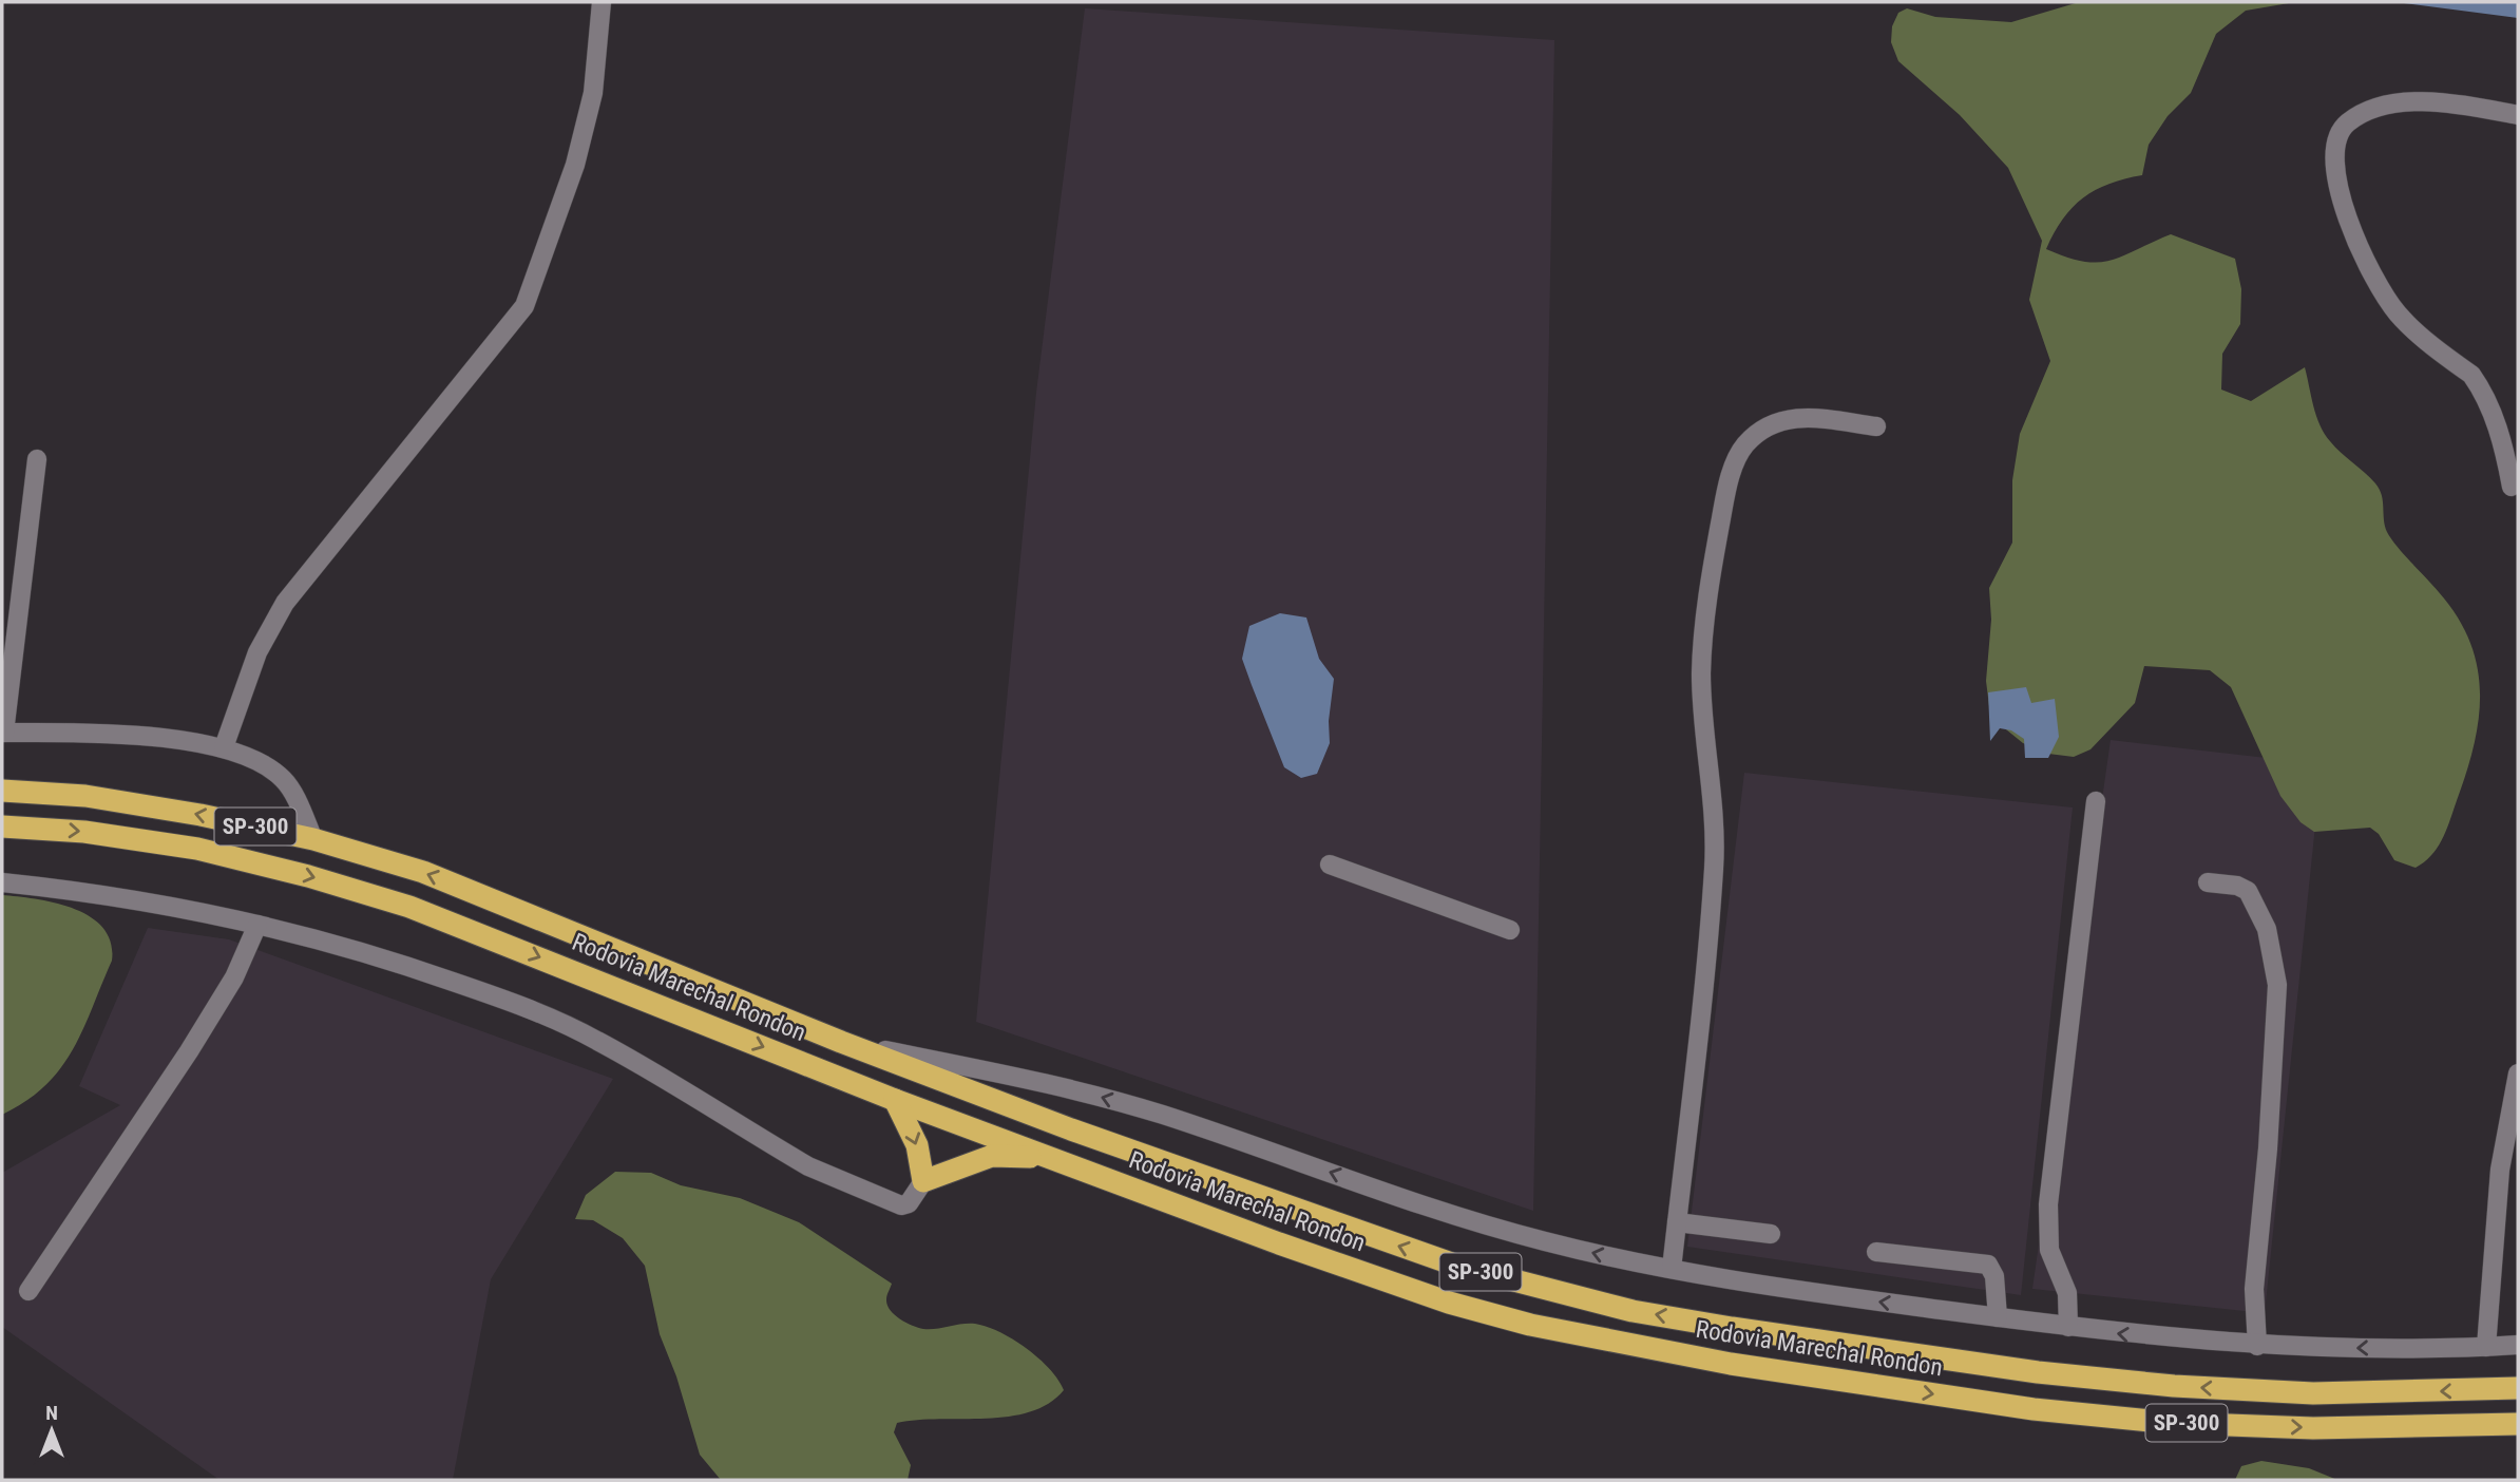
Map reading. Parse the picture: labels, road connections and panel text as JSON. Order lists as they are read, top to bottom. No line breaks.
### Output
{"streets":{"highway":["SP-300","Rodovia Marechal Rondon"]},"north":"top"}
